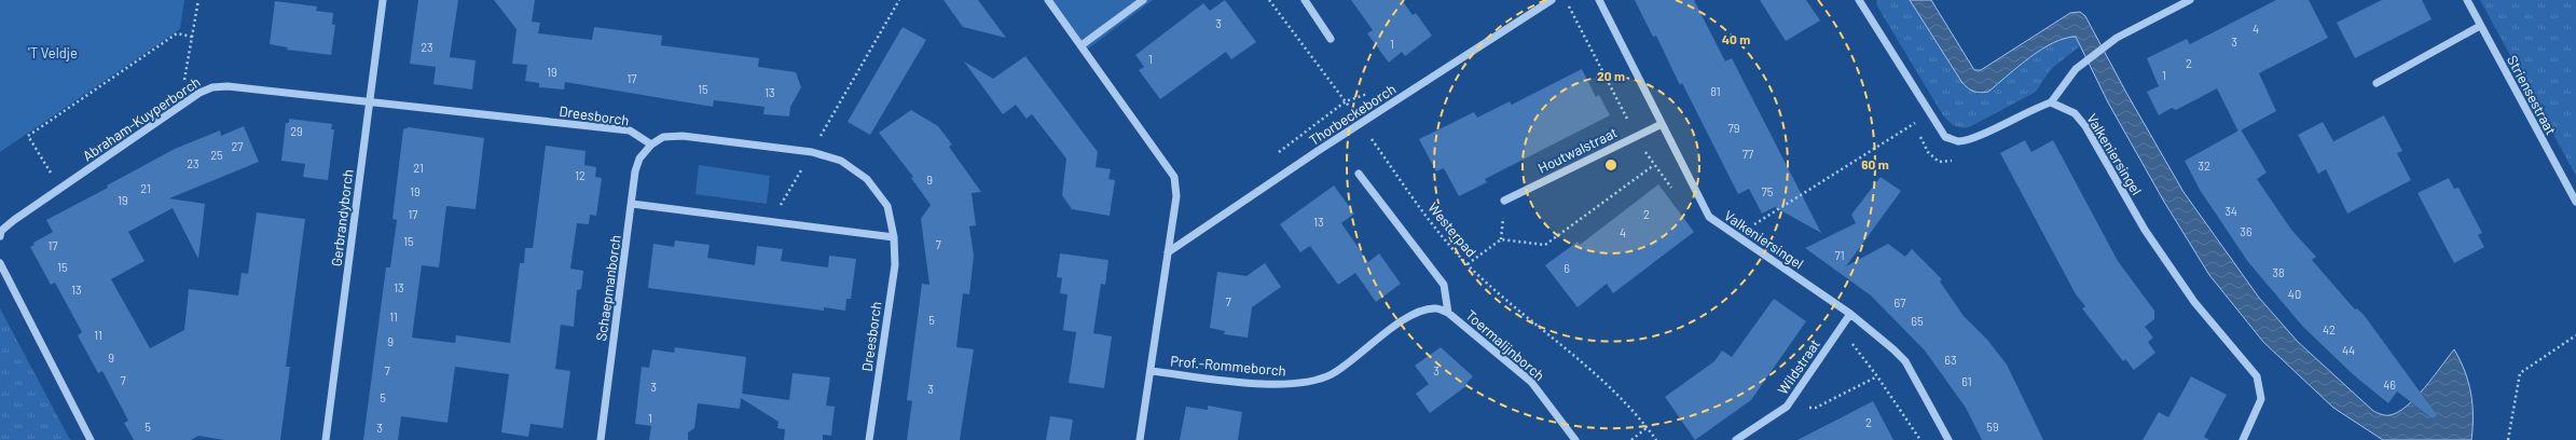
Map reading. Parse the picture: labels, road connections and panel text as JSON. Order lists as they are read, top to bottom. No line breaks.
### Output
{"streets":{"street":["Striensestraat","Thorbeckeborch","Dreesborch","Abraham-Kuyperborch","Houtwalstraat","Valkeniersingel","Gerbrandyborch","Schaepmanborch","Toermalijnborch","Prof.-Rommeborch","Wildstraat"],"path":["Westerpad"]},"crossings":[["Thorbeckeborch","Westerpad"],["Dreesborch","Abraham-Kuyperborch"],["Dreesborch","Gerbrandyborch"],["Dreesborch","Schaepmanborch"],["Abraham-Kuyperborch","Gerbrandyborch"],["Houtwalstraat","Valkeniersingel"],["Valkeniersingel","Wildstraat"],["Toermalijnborch","Prof.-Rommeborch"]],"parks":["'T Veldje"],"house_numbers":["3","4","3","1","23","1","2","19","1","17","15","81","13","79","29","27","77","25","23","32","21","12","9","21","19","75","19","34","17","2","13","36","4","15","7","17","71","15","6","38","13","13","40","7","67","11","5","65","42","11","9","44","9","63","7","3","7","61","46","3","3","5","1","2","5","59","3"],"rings":["40 m","20 m","60 m"]}
